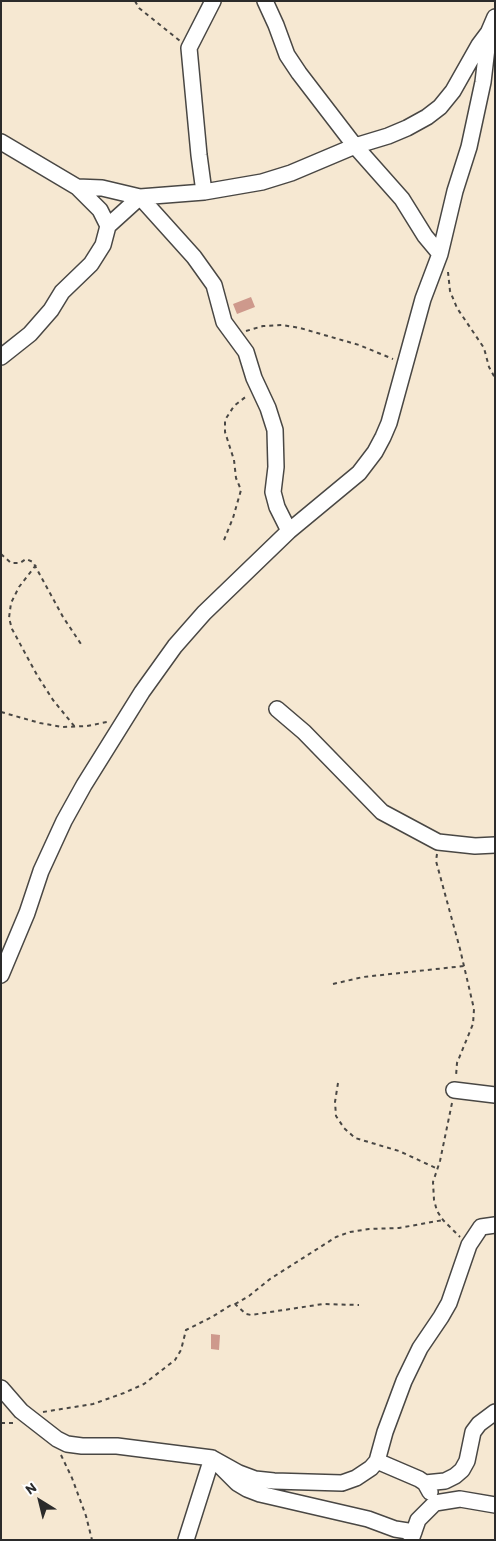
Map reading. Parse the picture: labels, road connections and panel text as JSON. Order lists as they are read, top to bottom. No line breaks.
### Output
{"north":"top left"}
